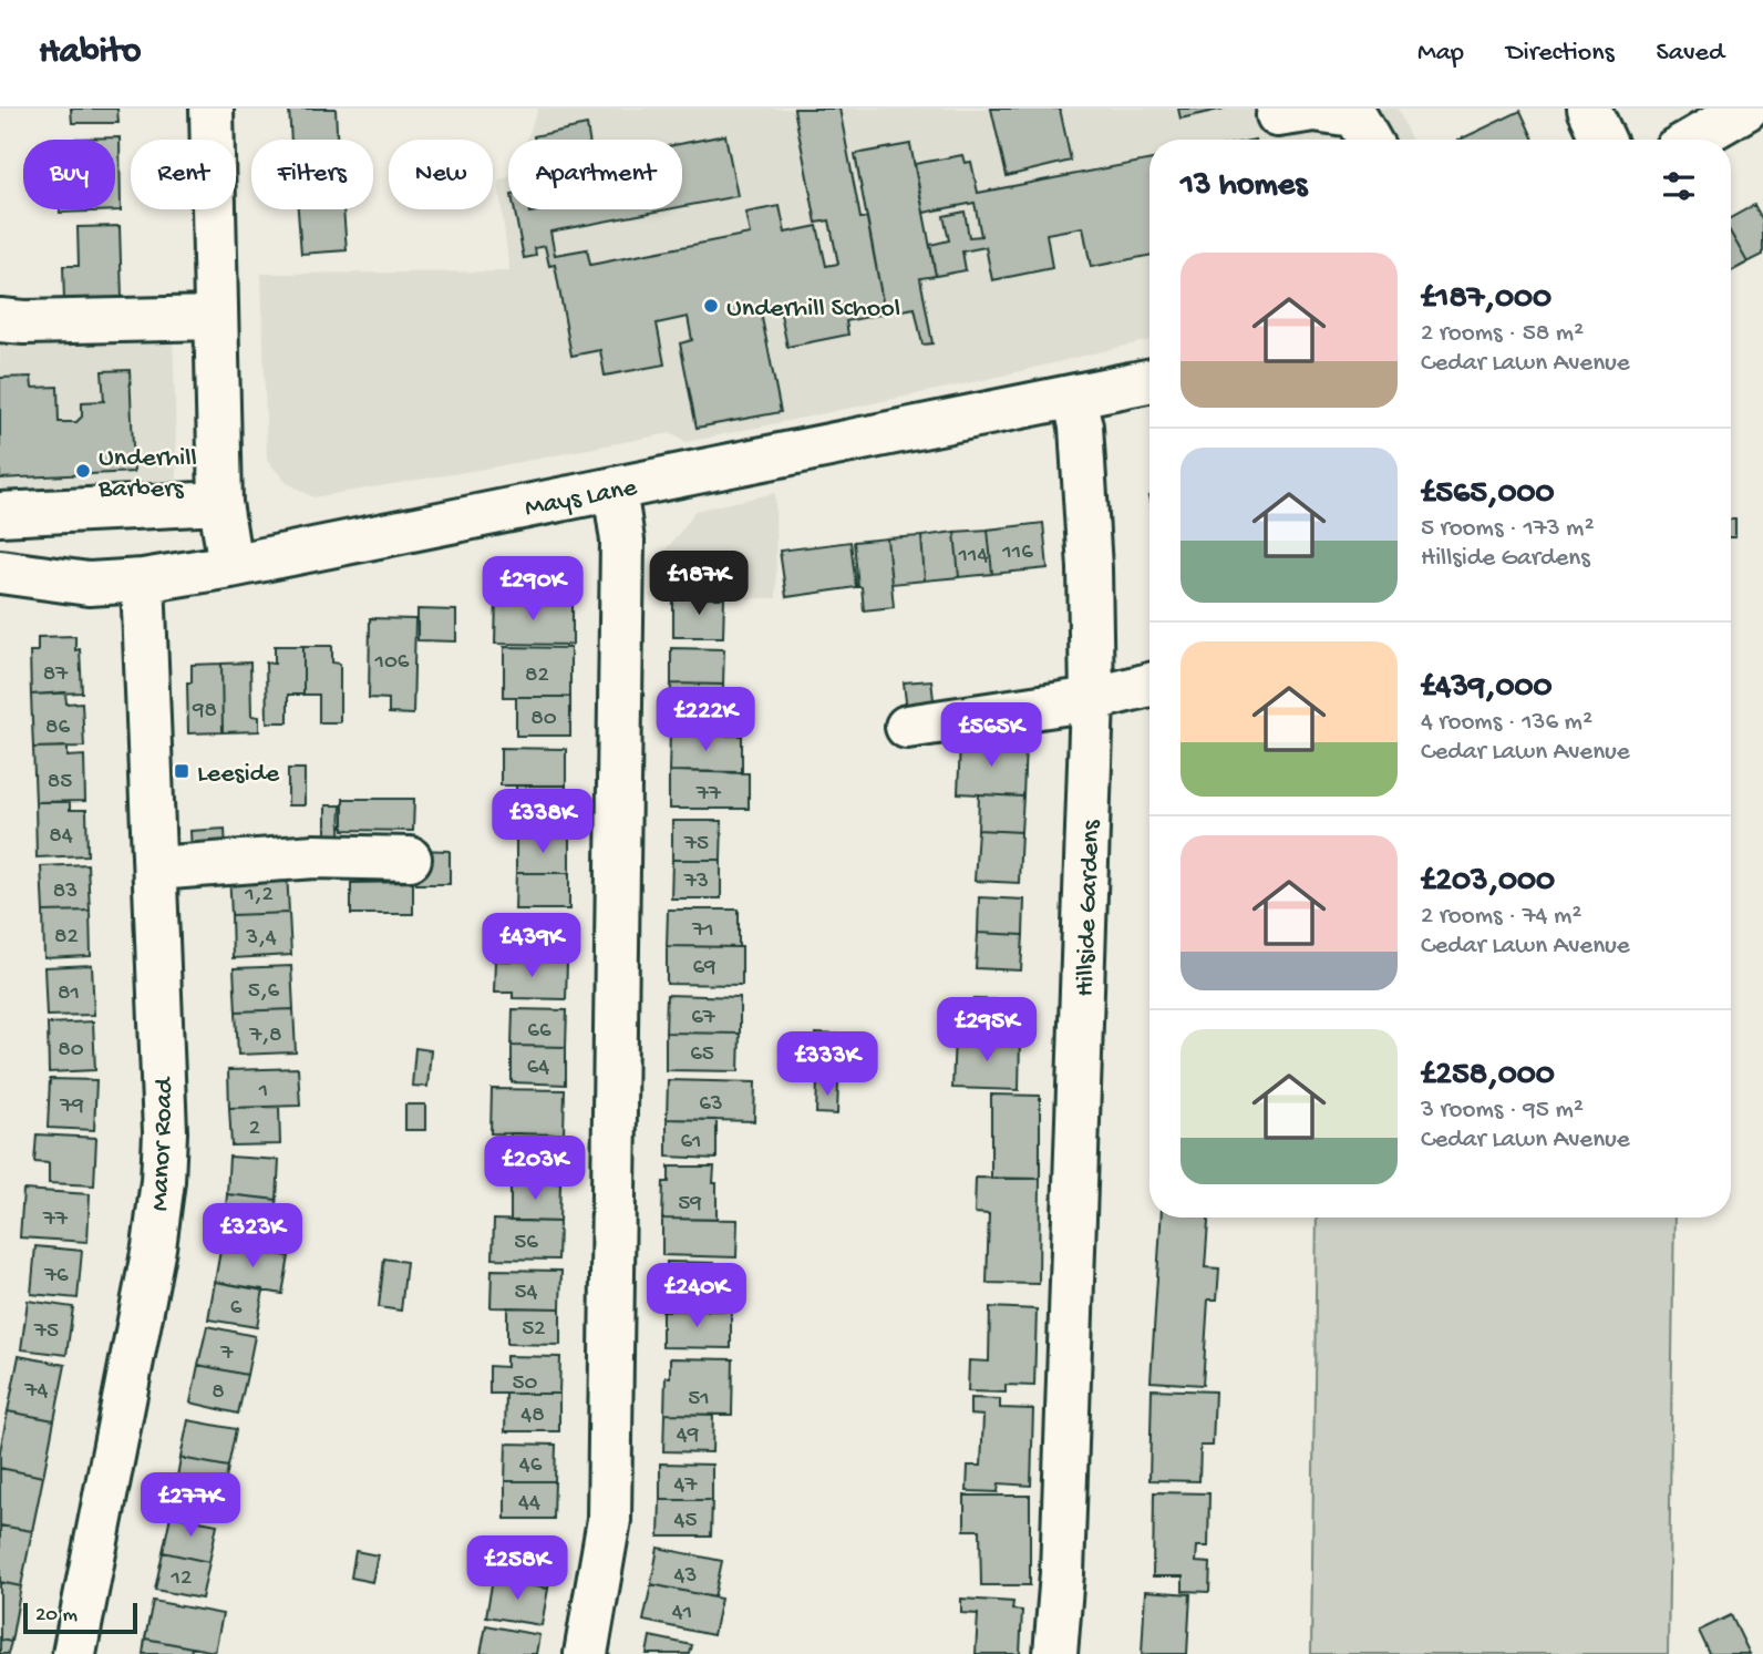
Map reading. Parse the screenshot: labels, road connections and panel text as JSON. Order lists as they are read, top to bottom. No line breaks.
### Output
{"streets":{"street":["Mays Lane","Hillside Gardens","Manor Road"]},"crossings":[["Mays Lane","Hillside Gardens"],["Mays Lane","Manor Road"]],"places":{"other":["Underhill School","Underhill Barbers"],"transit":["Leeside"]},"house_numbers":["116","114","106","87","82","98","80","86","85","77","84","75","73","83","1,2","71","82","3,4","69","5,6","81","67","66","7,8","80","65","64","1","63","79","2","61","59","77","56","76","54","6","52","75","7","50","74","8","51","48","49","46","47","44","45","43","12","41"],"scale_bar":"20 m","page":{"header":"Habito","nav":["Map","Directions","Saved"],"chip":["Buy","Rent","Filters","New","Apartment"],"heading":"13 homes","list":[{"name":"£187,000","note":"2 rooms · 58 m² · Cedar Lawn Avenue"},{"name":"£565,000","note":"5 rooms · 173 m² · Hillside Gardens"},{"name":"£439,000","note":"4 rooms · 136 m² · Cedar Lawn Avenue"},{"name":"£203,000","note":"2 rooms · 74 m² · Cedar Lawn Avenue"},{"name":"£258,000","note":"3 rooms · 95 m² · Cedar Lawn Avenue"}],"price":["£187K","£290K","£222K","£565K","£338K","£439K","£295K","£333K","£203K","£323K","£240K","£277K","£258K"],"scale":"20 m"}}
